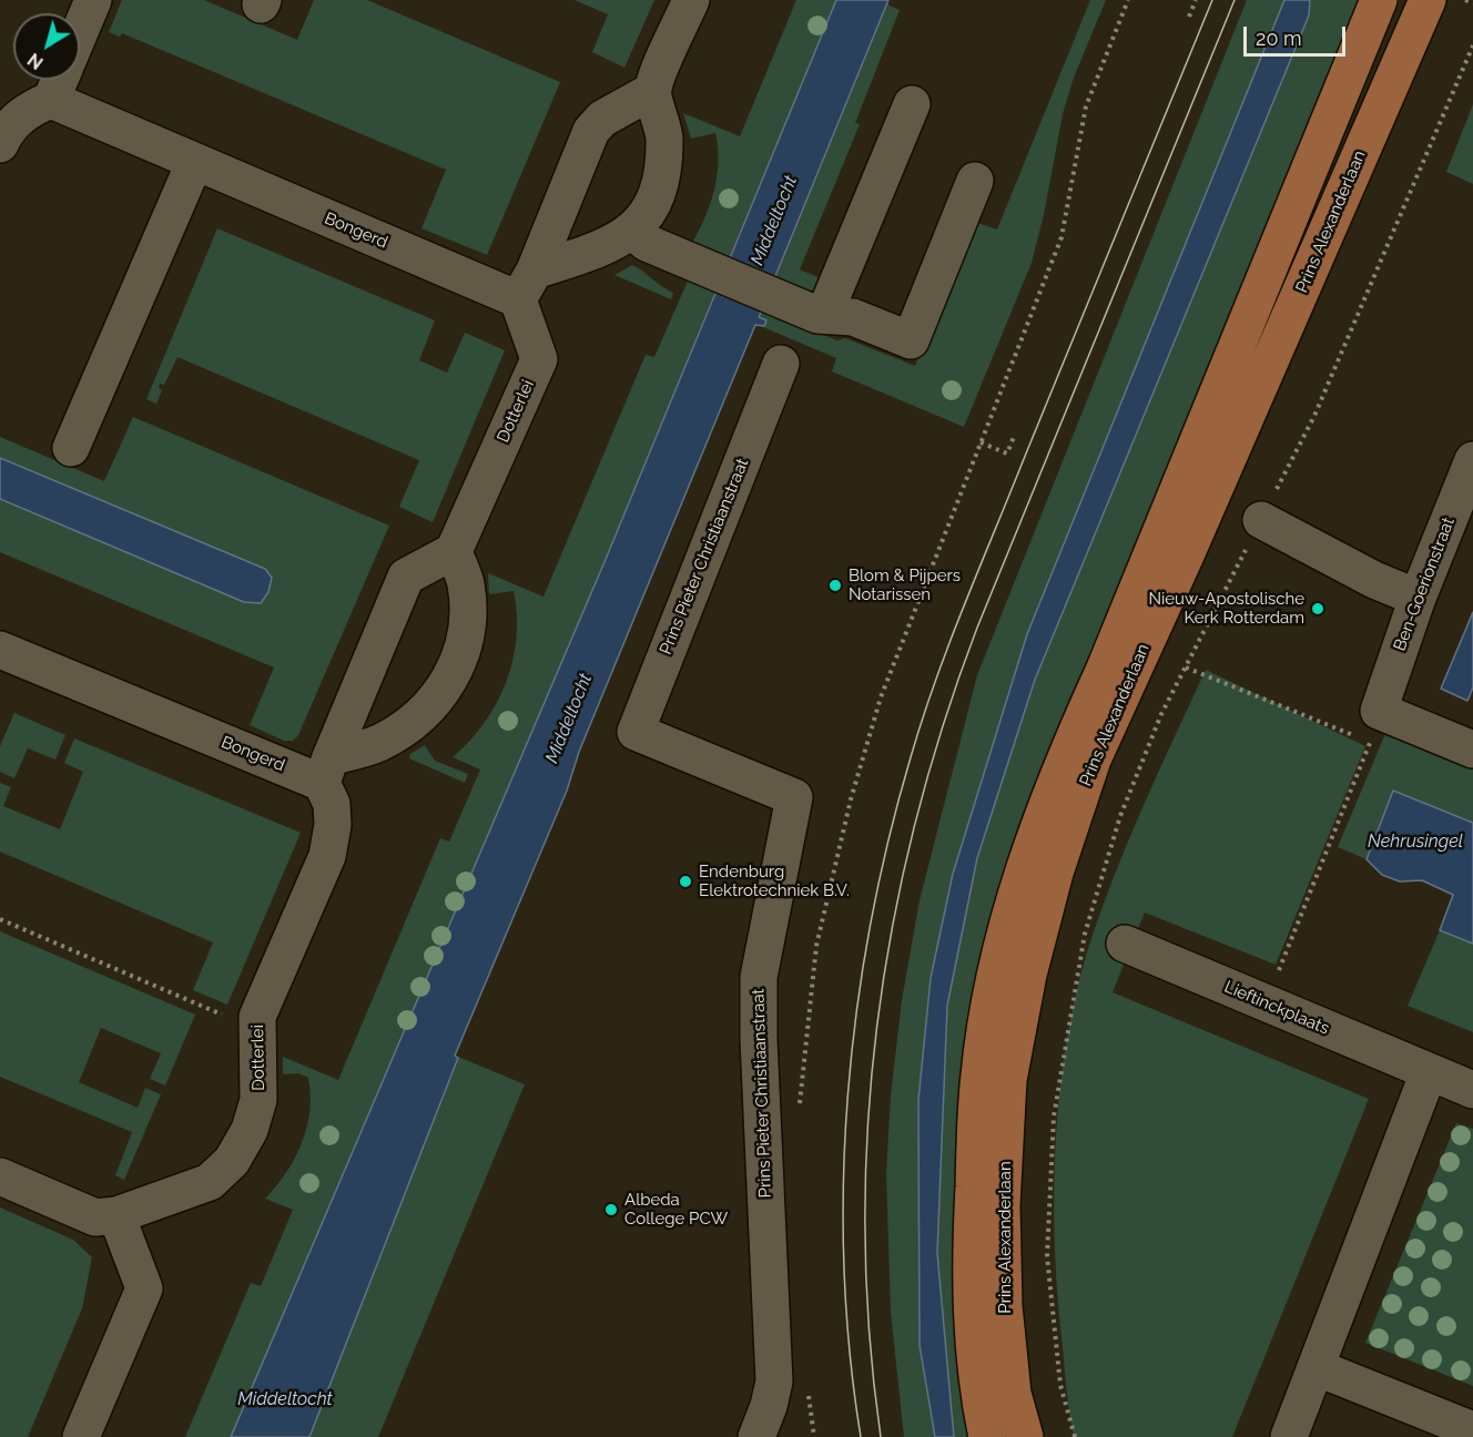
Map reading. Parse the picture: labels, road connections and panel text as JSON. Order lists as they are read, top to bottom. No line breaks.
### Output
{"streets":{"main road":["Prins Alexanderlaan"],"street":["Bongerd","Dotterlei","Prins Pieter Christiaanstraat","Ben-Goerionstraat","Lieftinckplaats"]},"crossings":[["Bongerd","Dotterlei"]],"water":["Middeltocht","Nehrusingel"],"places":["Blom & Pijpers Notarissen","Nieuw-Apostolische Kerk Rotterdam","Endenburg Elektrotechniek B.V.","Albeda College PCW"],"scale_bar":"20 m","north":"bottom left"}
